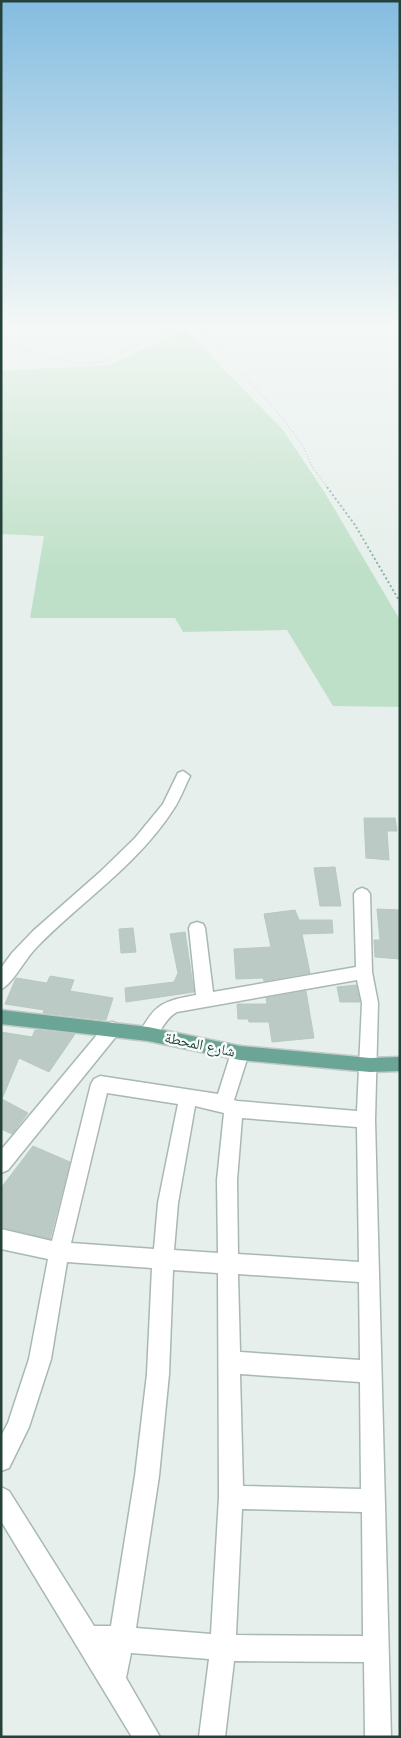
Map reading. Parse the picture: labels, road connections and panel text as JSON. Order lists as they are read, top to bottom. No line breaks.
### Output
{"streets":{"main road":["شارع المحطة"]}}
